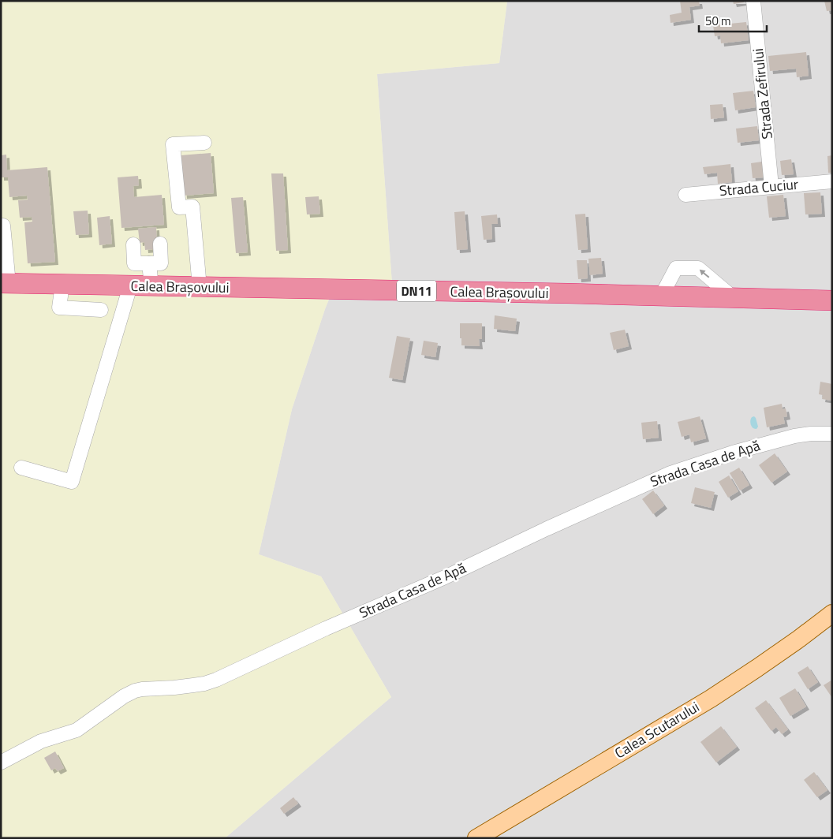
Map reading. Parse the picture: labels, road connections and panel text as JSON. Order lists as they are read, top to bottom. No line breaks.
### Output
{"streets":{"highway":["Calea Brașovului","DN11"],"main road":["Calea Scutarului"],"street":["Strada Zefirului","Strada Cuciur","Strada Casa de Apă"]},"crossings":[["Strada Zefirului","Strada Cuciur"]],"scale_bar":"50 m"}
